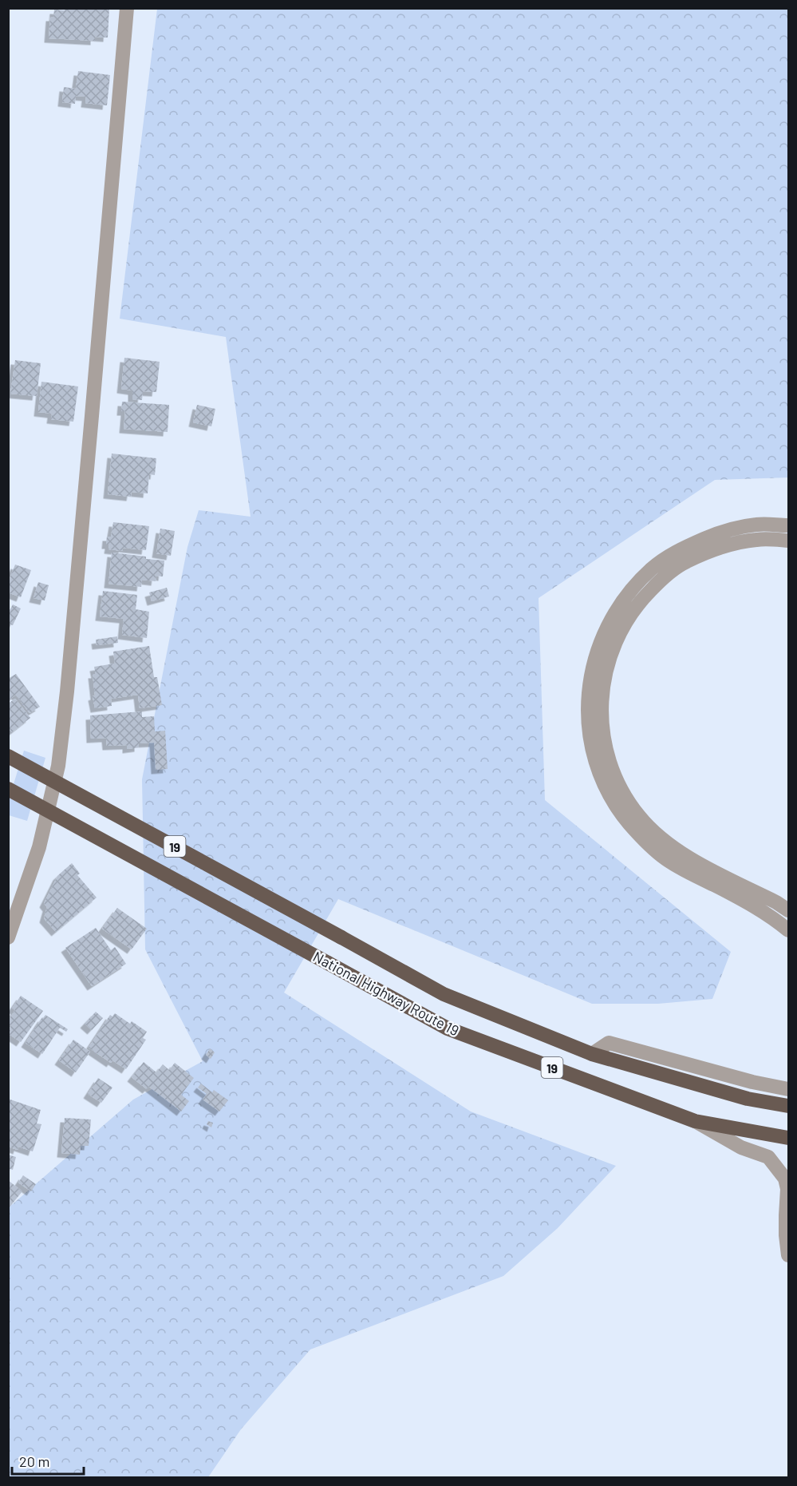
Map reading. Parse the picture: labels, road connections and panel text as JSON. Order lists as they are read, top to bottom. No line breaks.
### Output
{"streets":{"highway":["19","National Highway Route 19"]},"scale_bar":"20 m"}
